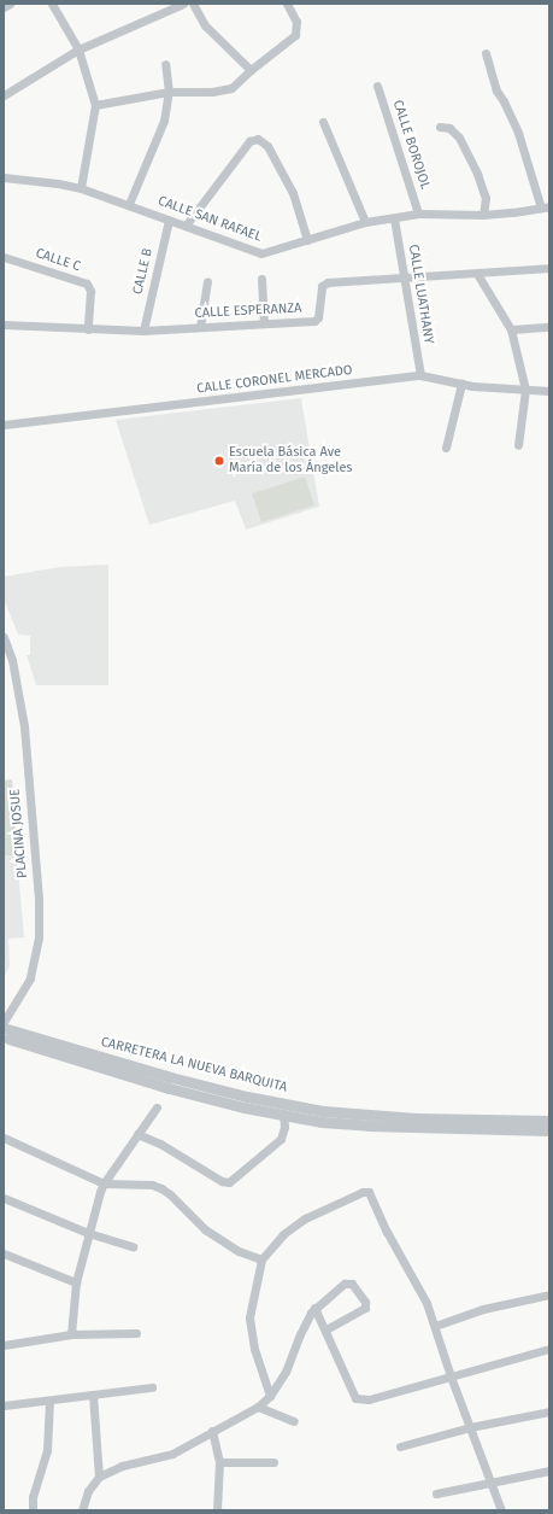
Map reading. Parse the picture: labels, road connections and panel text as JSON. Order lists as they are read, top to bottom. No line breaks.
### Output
{"streets":{"street":["CALLE BOROJOL","CALLE SAN RAFAEL","CALLE C","CALLE B","CALLE LUATHANY","CALLE ESPERANZA","CALLE CORONEL MERCADO","PLACINA JOSUE","CARRETERA LA NUEVA BARQUITA"]},"crossings":[["CALLE BOROJOL","CALLE SAN RAFAEL"],["CALLE SAN RAFAEL","CALLE B"],["CALLE SAN RAFAEL","CALLE LUATHANY"],["CALLE C","CALLE ESPERANZA"],["CALLE B","CALLE ESPERANZA"],["CALLE LUATHANY","CALLE ESPERANZA"],["CALLE LUATHANY","CALLE CORONEL MERCADO"],["PLACINA JOSUE","CARRETERA LA NUEVA BARQUITA"]],"places":["Escuela Básica Ave María de los Ángeles"]}
